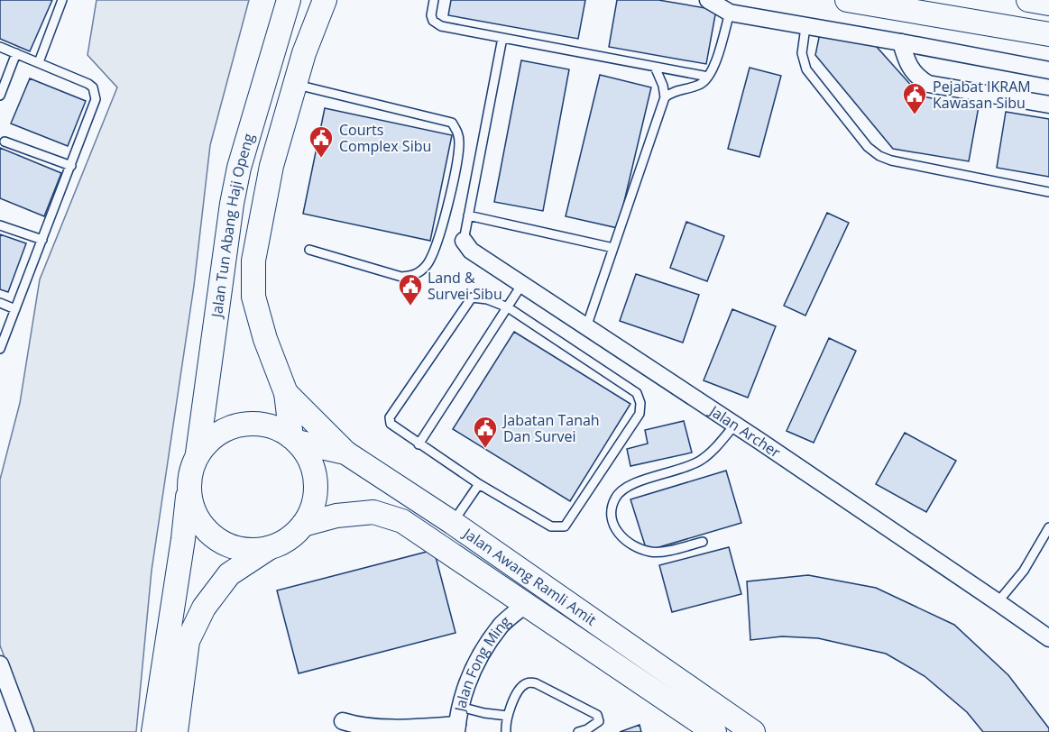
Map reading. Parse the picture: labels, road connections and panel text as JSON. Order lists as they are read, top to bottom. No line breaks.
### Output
{"streets":{"main road":["Jalan Tun Abang Haji Openg","Jalan Awang Ramli Amit"],"street":["Jalan Archer","Jalan Fong Ming"]},"crossings":[["Jalan Tun Abang Haji Openg","Jalan Awang Ramli Amit"],["Jalan Awang Ramli Amit","Jalan Fong Ming"]],"places":{"public building":["Pejabat IKRAM Kawasan Sibu","Courts Complex Sibu","Land & Survei Sibu","Jabatan Tanah Dan Survei"]}}
